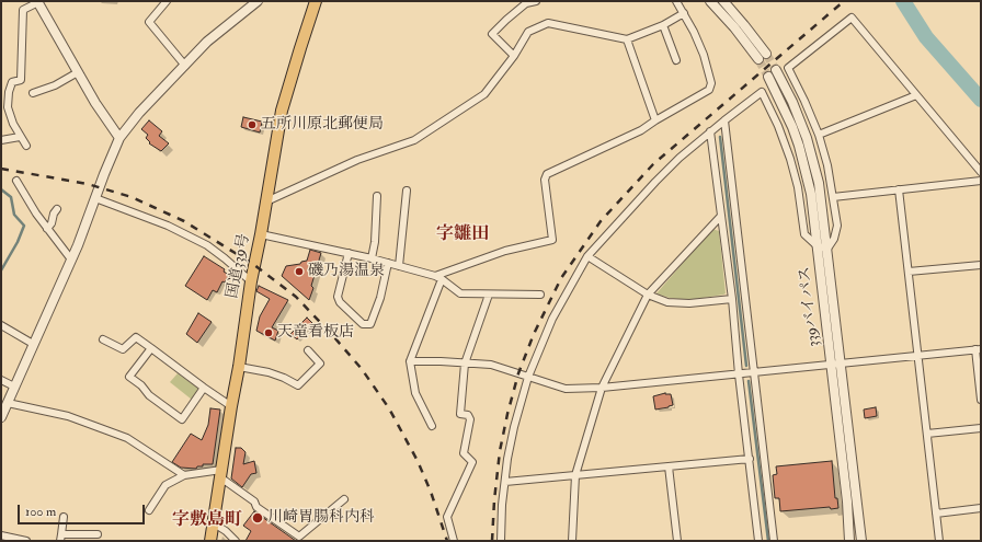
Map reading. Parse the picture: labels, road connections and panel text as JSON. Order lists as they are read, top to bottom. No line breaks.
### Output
{"streets":{"highway":["国道339号"],"street":["339バイパス"]},"districts":["字雛田","字敷島町"],"places":["五所川原北郵便局","磯乃湯温泉","天竜看板店","川崎胃腸科内科"],"scale_bar":"100 m"}
